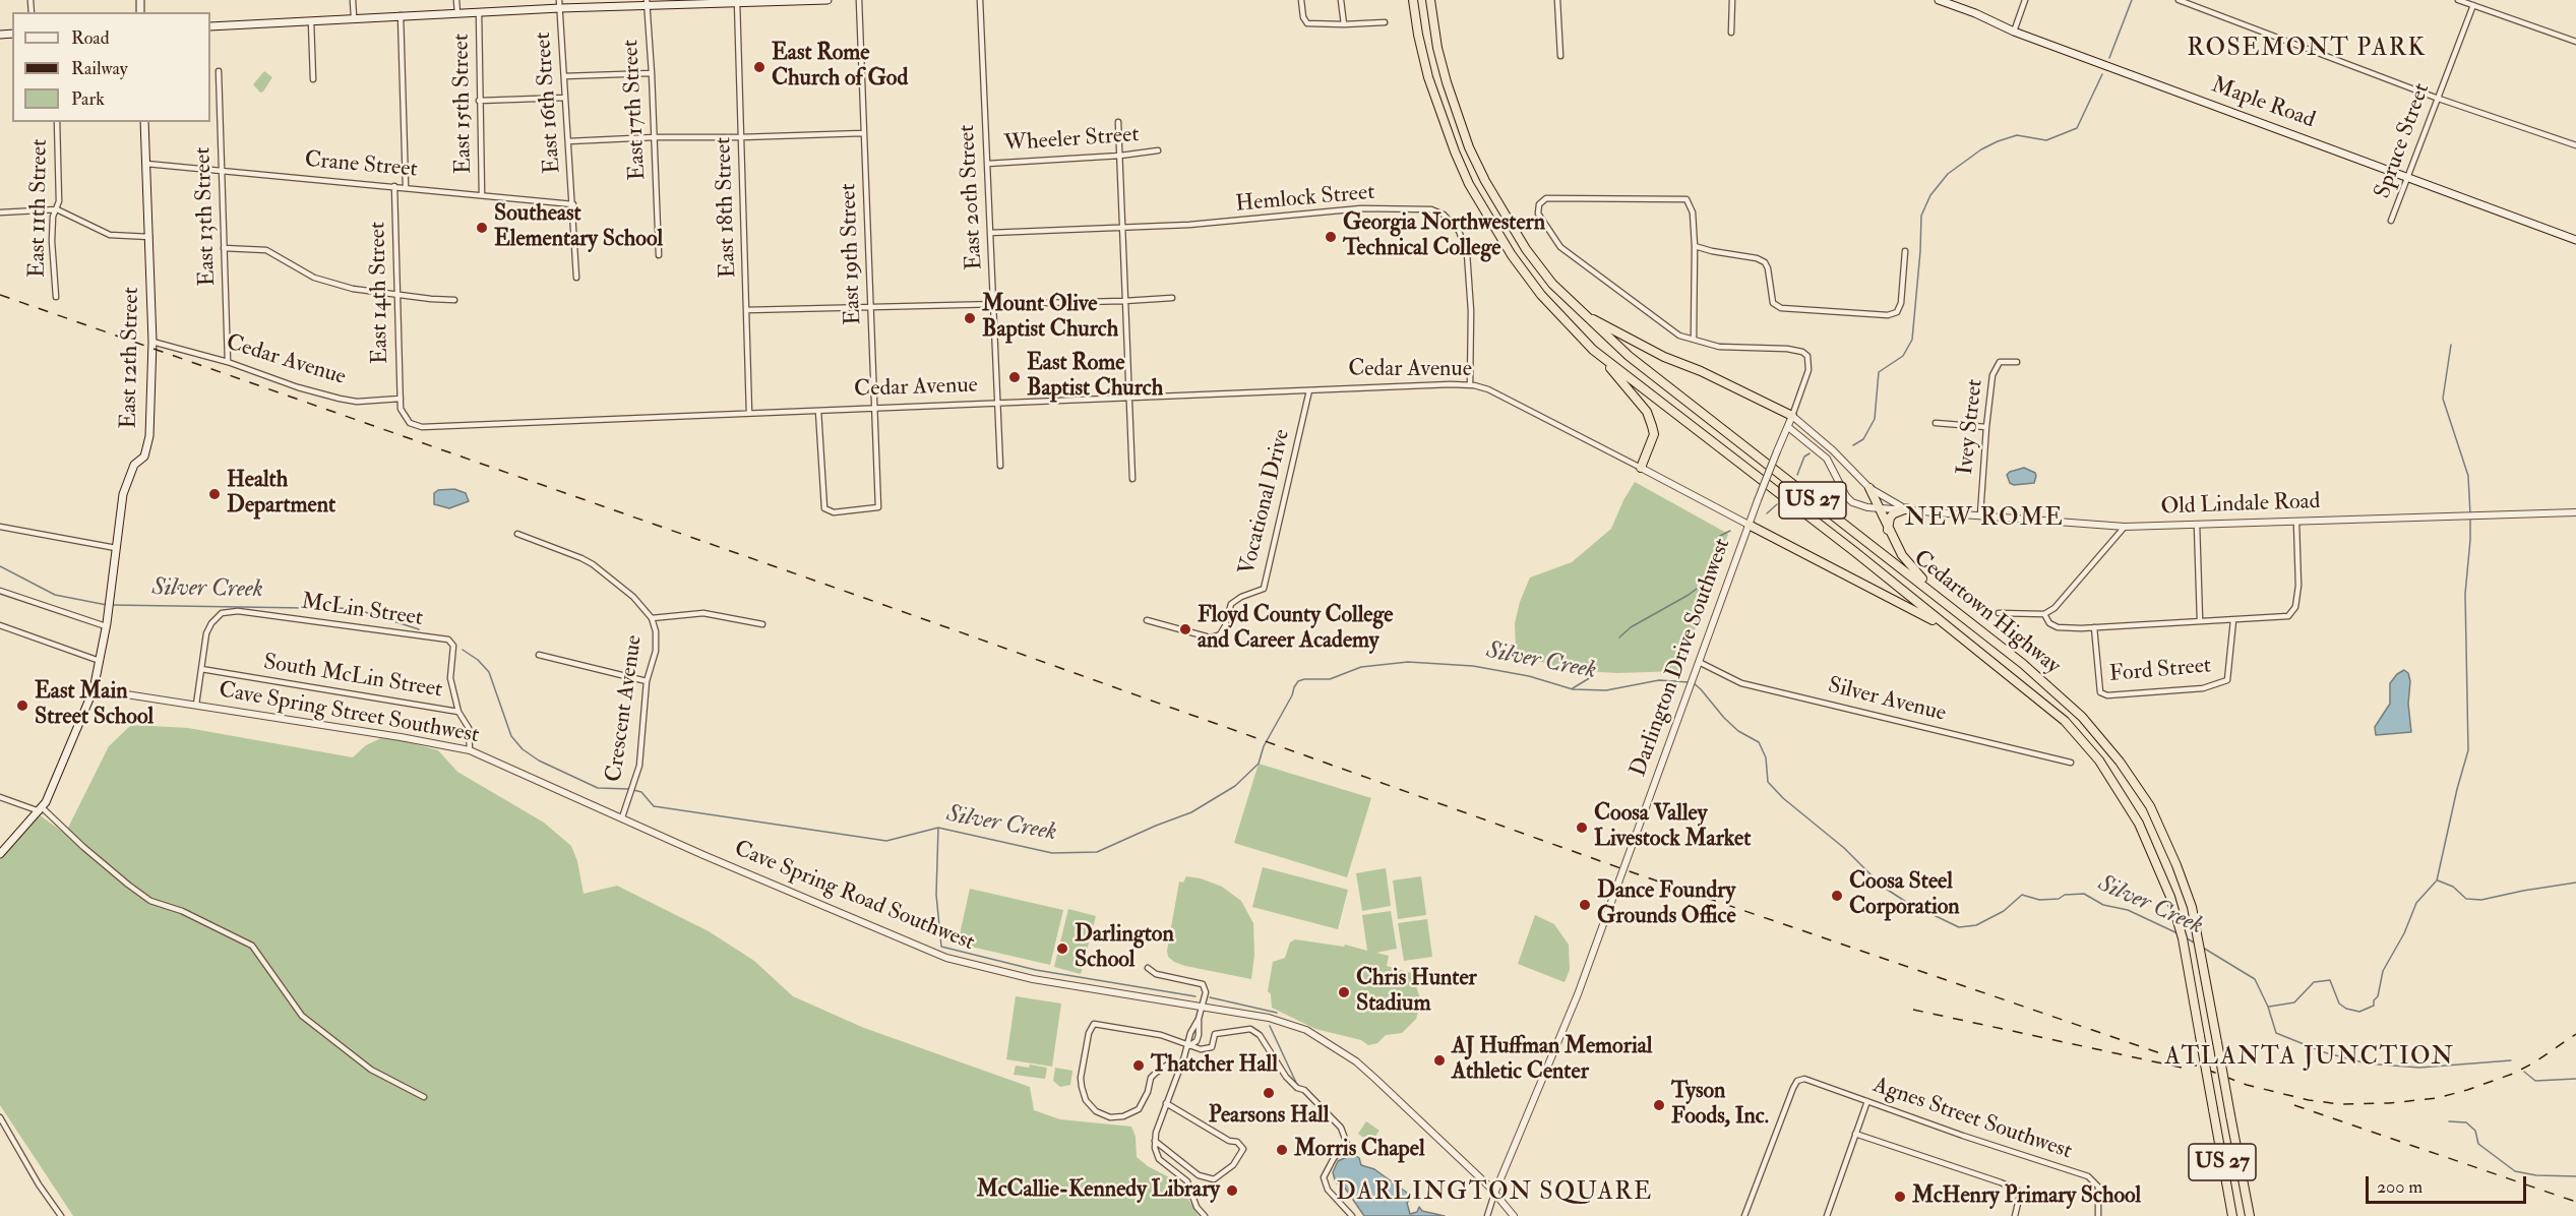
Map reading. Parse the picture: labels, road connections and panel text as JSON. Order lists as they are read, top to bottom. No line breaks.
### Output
{"streets":{"highway":["US 27","Cedartown Highway"],"main road":["Maple Road","East 12th Street"],"street":["East 16th Street","East 15th Street","East 17th Street","Wheeler Street","Spruce Street","Crane Street","East 20th Street","Hemlock Street","East 18th Street","East 11th Street","East 13th Street","East 19th Street","East 14th Street","Cedar Avenue","Ivey Street","Vocational Drive","Old Lindale Road","McLin Street","Darlington Drive Southwest","Ford Street","South McLin Street","Silver Avenue","Crescent Avenue","Cave Spring Street Southwest","Cave Spring Road Southwest","Agnes Street Southwest"]},"crossings":[["East 16th Street","Crane Street"],["East 15th Street","Crane Street"],["Maple Road","Spruce Street"],["Wheeler Street","East 20th Street"],["Crane Street","East 13th Street"],["Crane Street","East 14th Street"],["Crane Street","East 12th Street"],["East 20th Street","Hemlock Street"],["East 20th Street","Cedar Avenue"],["Hemlock Street","Cedar Avenue"],["East 18th Street","Cedar Avenue"],["East 13th Street","Cedar Avenue"],["East 19th Street","Cedar Avenue"],["East 14th Street","Cedar Avenue"],["East 12th Street","Cedar Avenue"],["East 12th Street","Cave Spring Street Southwest"],["Cedar Avenue","Vocational Drive"],["Cedar Avenue","Darlington Drive Southwest"],["Ivey Street","Old Lindale Road"],["Old Lindale Road","Darlington Drive Southwest"],["McLin Street","South McLin Street"],["McLin Street","Cave Spring Street Southwest"],["Darlington Drive Southwest","Silver Avenue"],["Darlington Drive Southwest","Cave Spring Road Southwest"],["South McLin Street","Cave Spring Street Southwest"],["Crescent Avenue","Cave Spring Street Southwest"],["Crescent Avenue","Cave Spring Road Southwest"],["Cave Spring Street Southwest","Cave Spring Road Southwest"]],"districts":["ROSEMONT PARK","NEW ROME","ATLANTA JUNCTION","DARLINGTON SQUARE"],"water":["Silver Creek"],"places":["East Rome Church of God","Southeast Elementary School","Georgia Northwestern Technical College","Mount Olive Baptist Church","East Rome Baptist Church","Health Department","Floyd County College and Career Academy","East Main Street School","Coosa Valley Livestock Market","Coosa Steel Corporation","Dance Foundry Grounds Office","Darlington School","Chris Hunter Stadium","AJ Huffman Memorial Athletic Center","Thatcher Hall","Pearsons Hall","Tyson Foods, Inc.","Morris Chapel","McCallie-Kennedy Library","McHenry Primary School"],"legend":["Road","Railway","Park"],"scale_bar":"200 m"}
